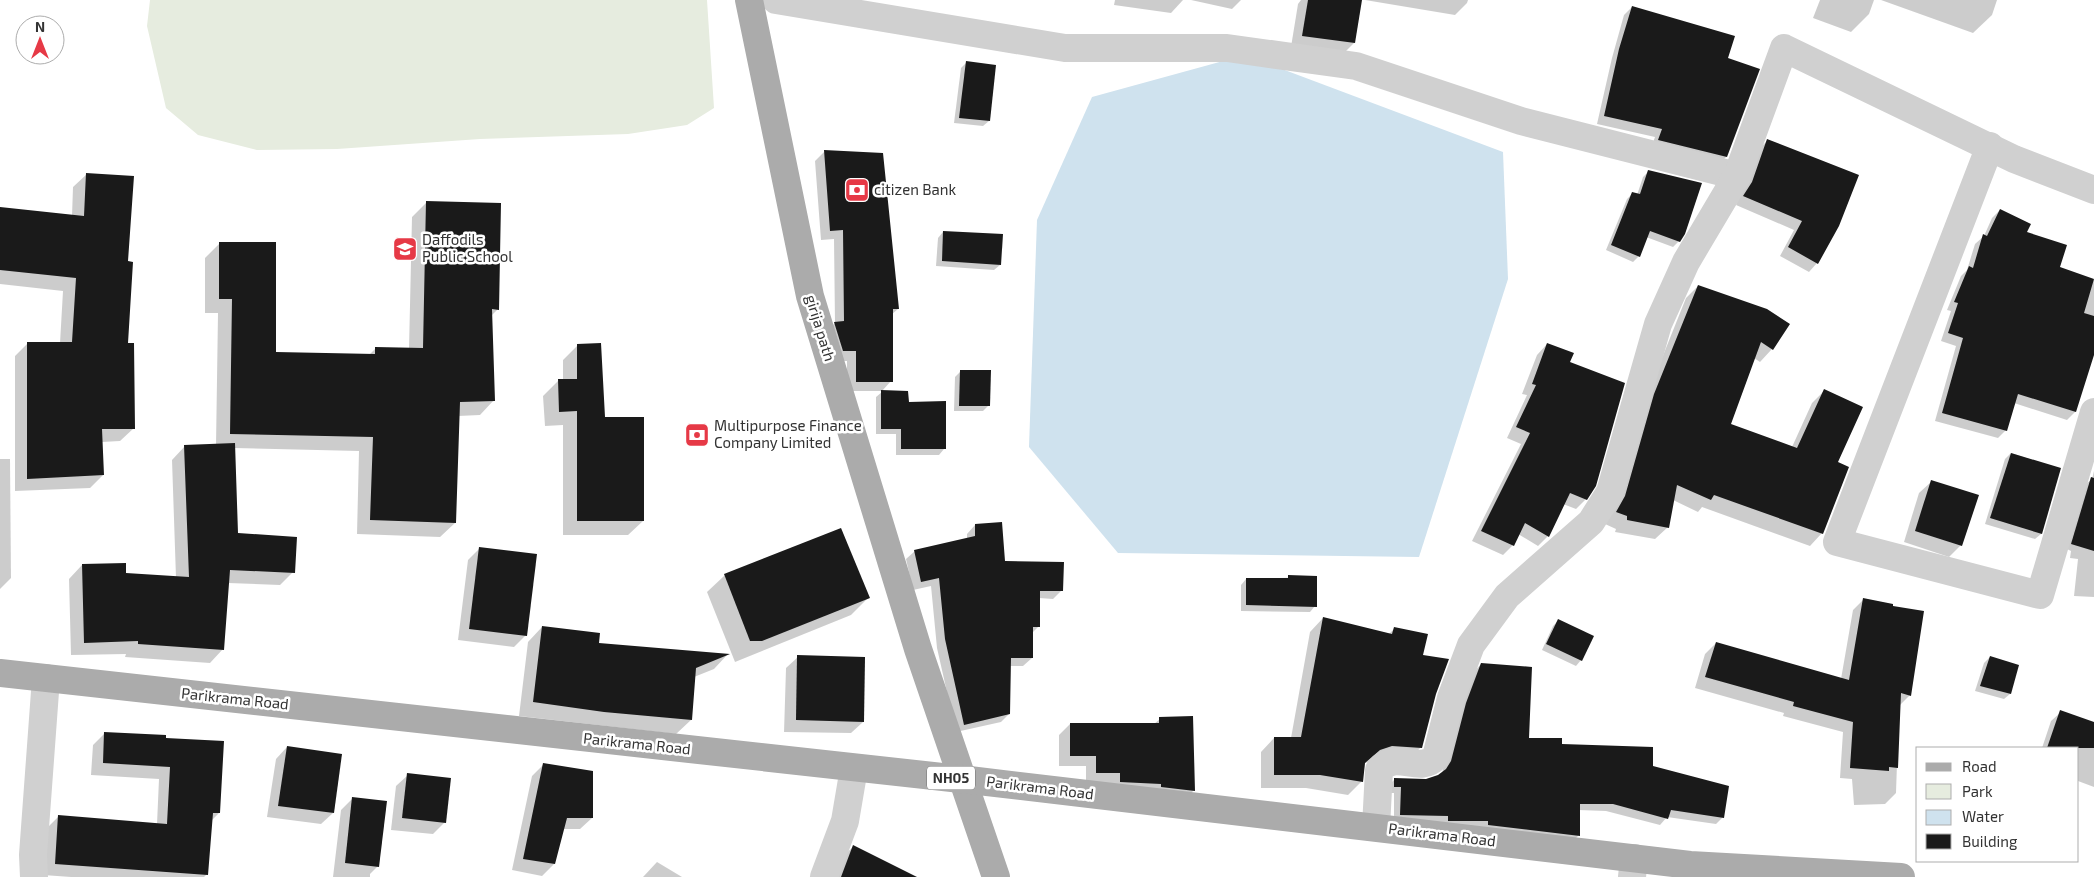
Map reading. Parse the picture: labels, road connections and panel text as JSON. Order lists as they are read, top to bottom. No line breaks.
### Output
{"streets":{"main road":["girija path","Parikrama Road","NH05"]},"crossings":[["girija path","Parikrama Road"]],"places":{"bank":["citizen Bank","Multipurpose Finance Company Limited"],"school or university":["Daffodils Public School"]},"legend":["Road","Park","Water","Building"],"north":"top"}
